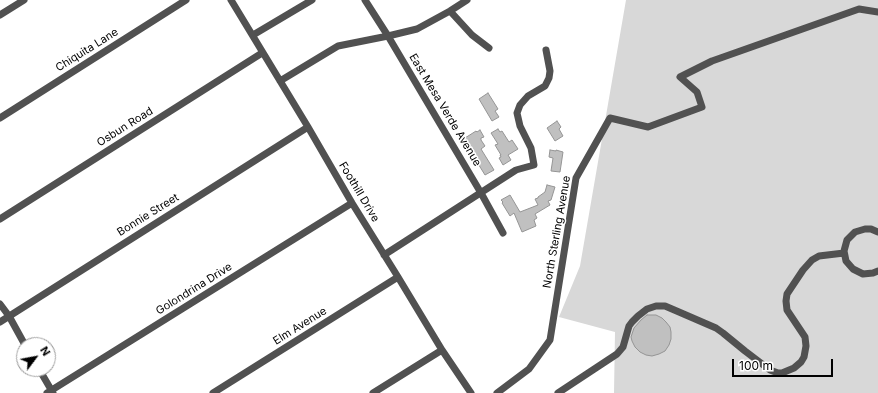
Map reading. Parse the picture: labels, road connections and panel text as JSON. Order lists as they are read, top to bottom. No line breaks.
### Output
{"streets":{"street":["Chiquita Lane","East Mesa Verde Avenue","Osbun Road","Foothill Drive","Bonnie Street","North Sterling Avenue","Golondrina Drive","Elm Avenue"]},"crossings":[["Osbun Road","Foothill Drive"],["Foothill Drive","Bonnie Street"],["Foothill Drive","Golondrina Drive"],["Foothill Drive","Elm Avenue"]],"scale_bar":"100 m","north":"top right"}
